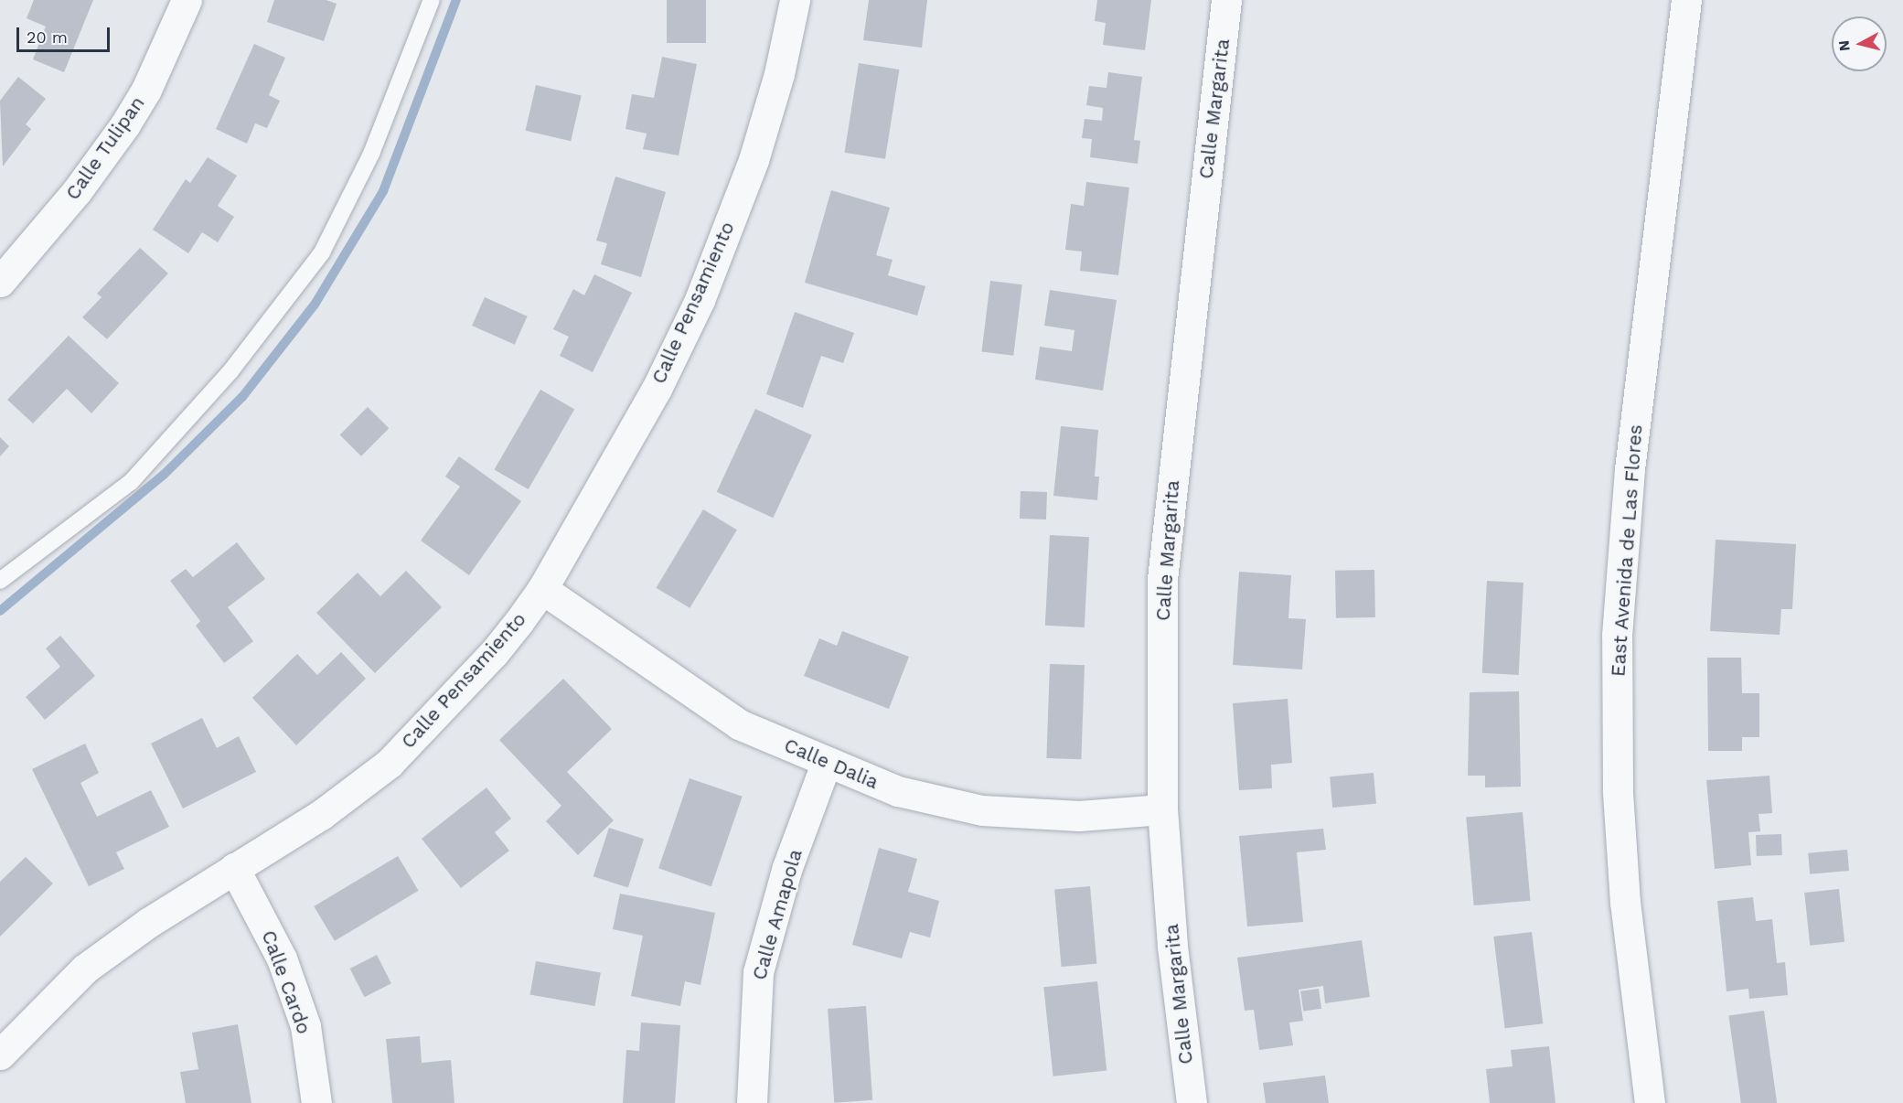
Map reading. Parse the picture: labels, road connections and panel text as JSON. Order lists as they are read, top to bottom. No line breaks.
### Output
{"streets":{"street":["Calle Margarita","Calle Tulipan","Calle Pensamiento","East Avenida de Las Flores","Calle Dalia","Calle Amapola","Calle Cardo"]},"crossings":[["Calle Margarita","Calle Dalia"],["Calle Pensamiento","Calle Dalia"],["Calle Pensamiento","Calle Cardo"],["Calle Dalia","Calle Amapola"]],"scale_bar":"20 m","north":"left"}
